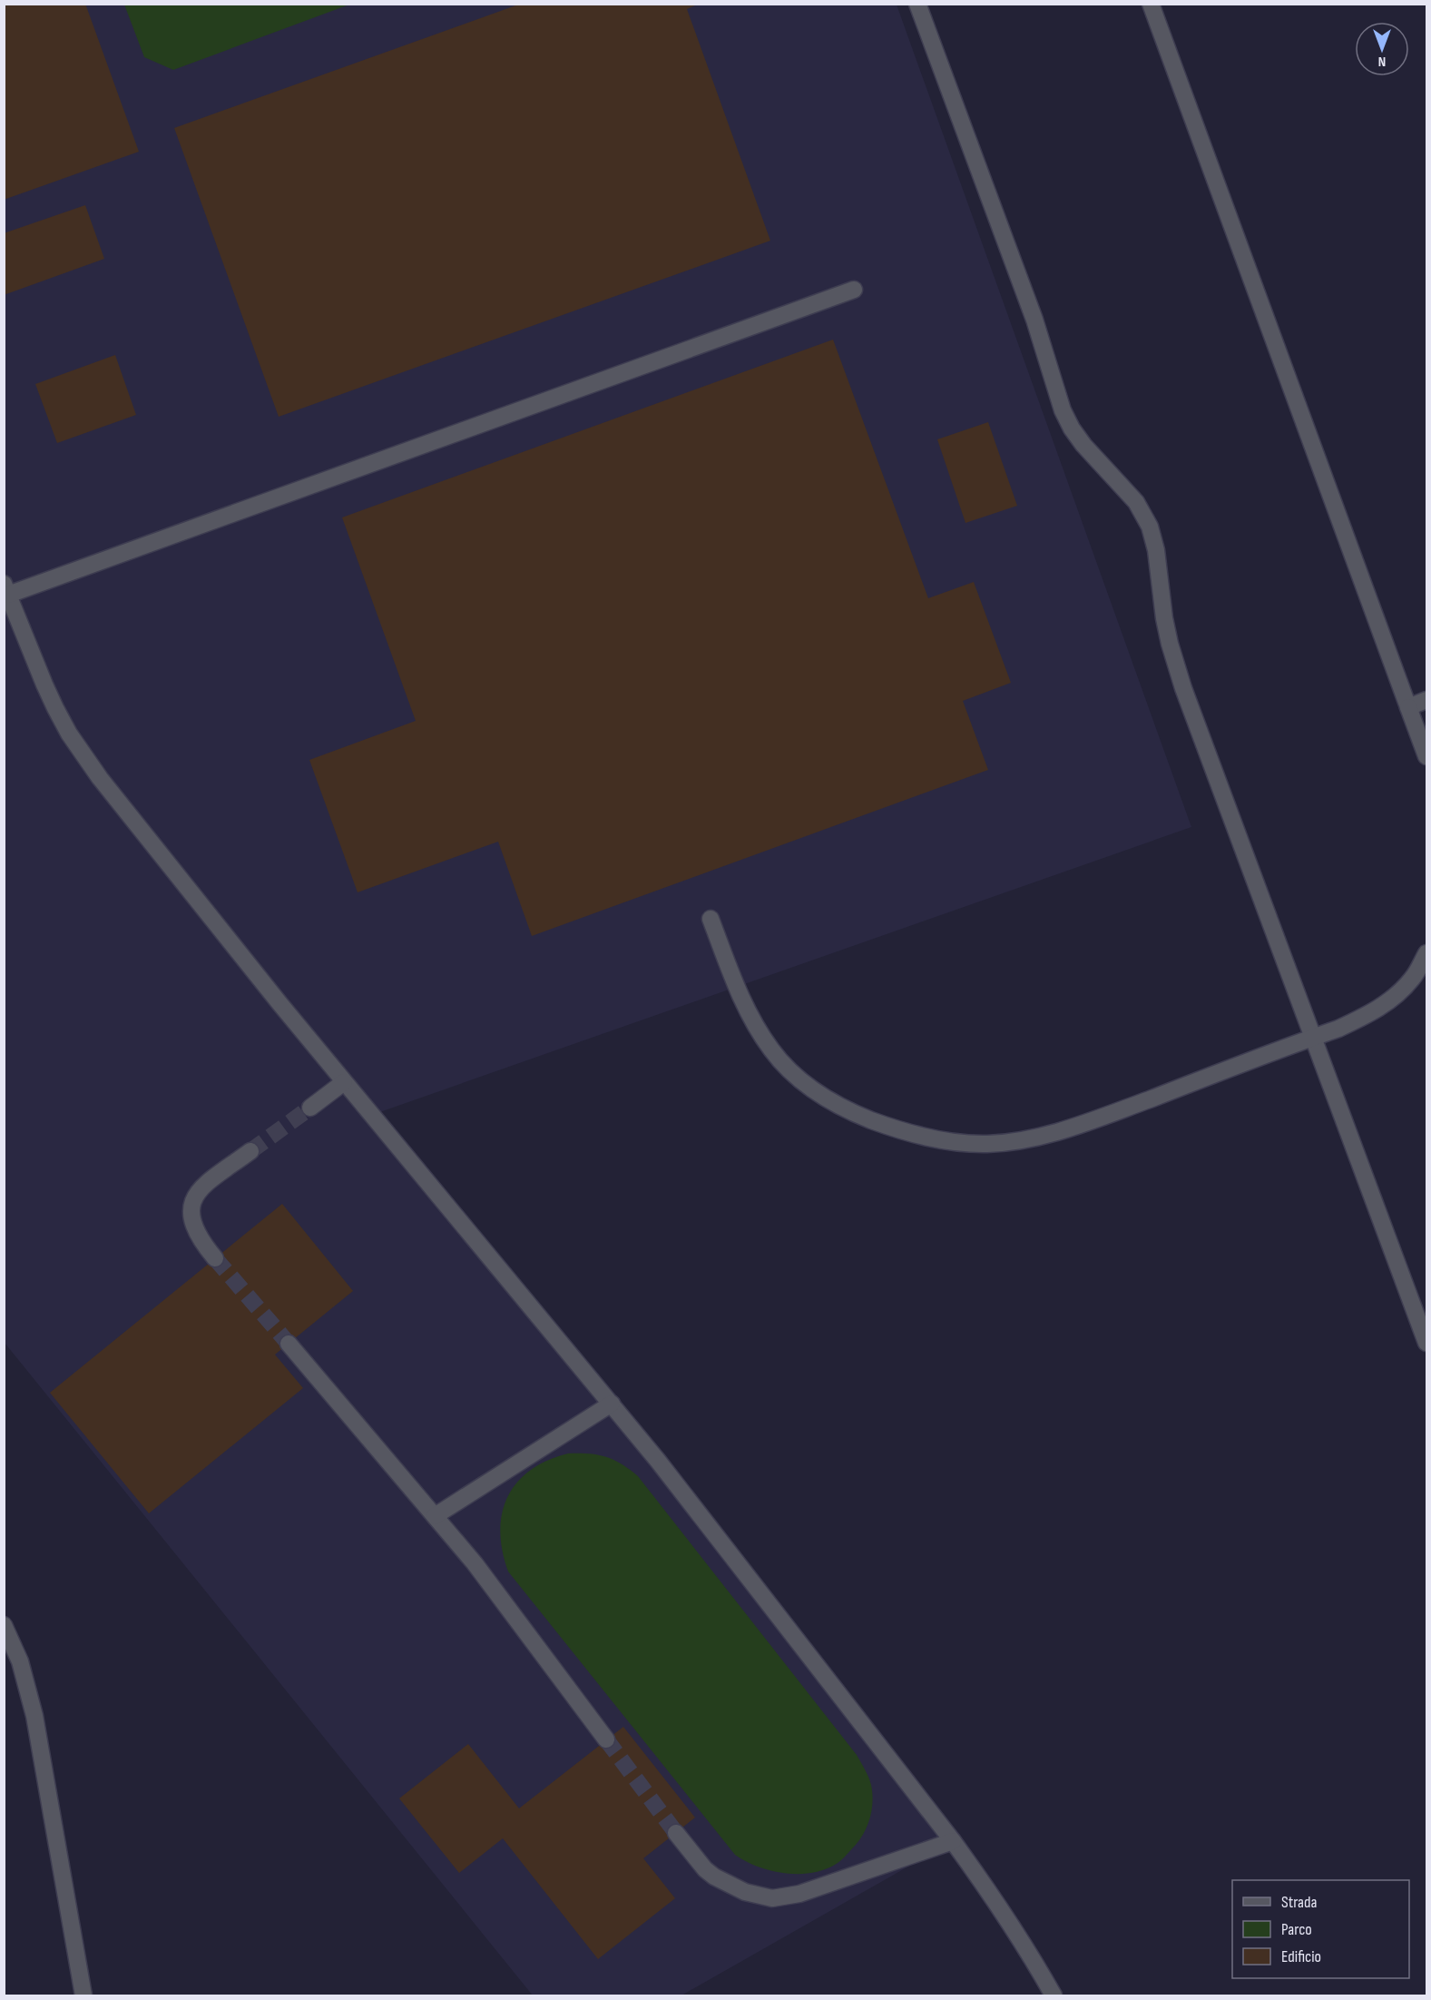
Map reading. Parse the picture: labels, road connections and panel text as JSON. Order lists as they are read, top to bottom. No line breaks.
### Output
{"legend":["Strada","Parco","Edificio"],"north":"bottom"}
